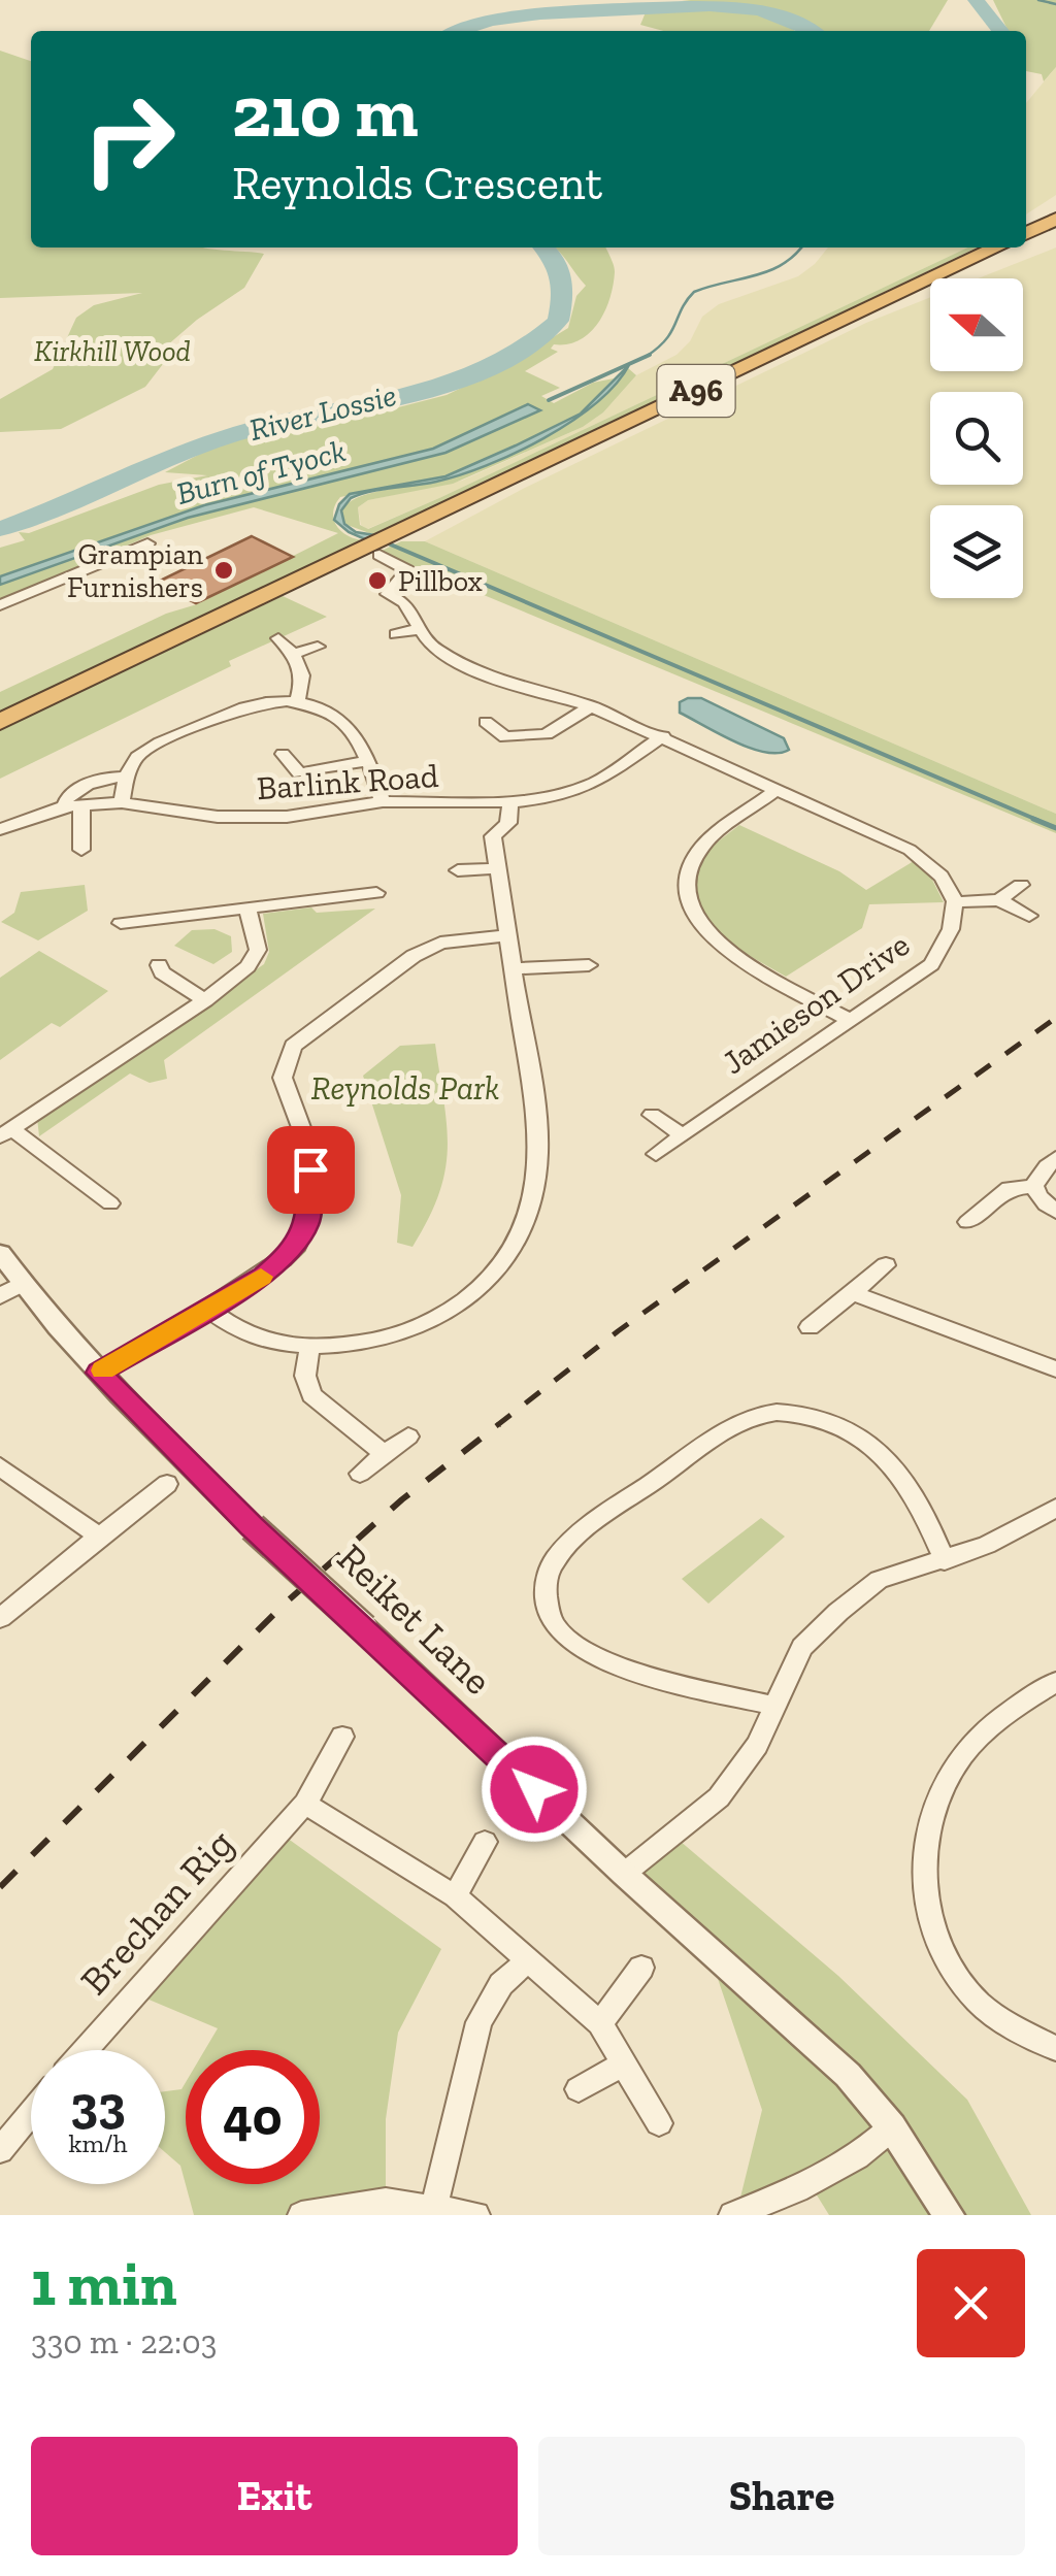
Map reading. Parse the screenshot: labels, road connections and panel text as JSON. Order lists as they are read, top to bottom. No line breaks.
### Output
{"streets":{"highway":["A96"],"street":["Barlink Road","Jamieson Drive","Reiket Lane","Brechan Rig"]},"water":["River Lossie","Burn of Tyock"],"parks":["Kirkhill Wood","Reynolds Park"],"places":["Grampian Furnishers","Pillbox"],"north":"left","page":{"turn":["210 m","Reynolds Crescent"],"speed":"33 km/h","limit":"40","heading":["1 min","330 m · 22:03"],"buttons":["Exit","Share"]}}
